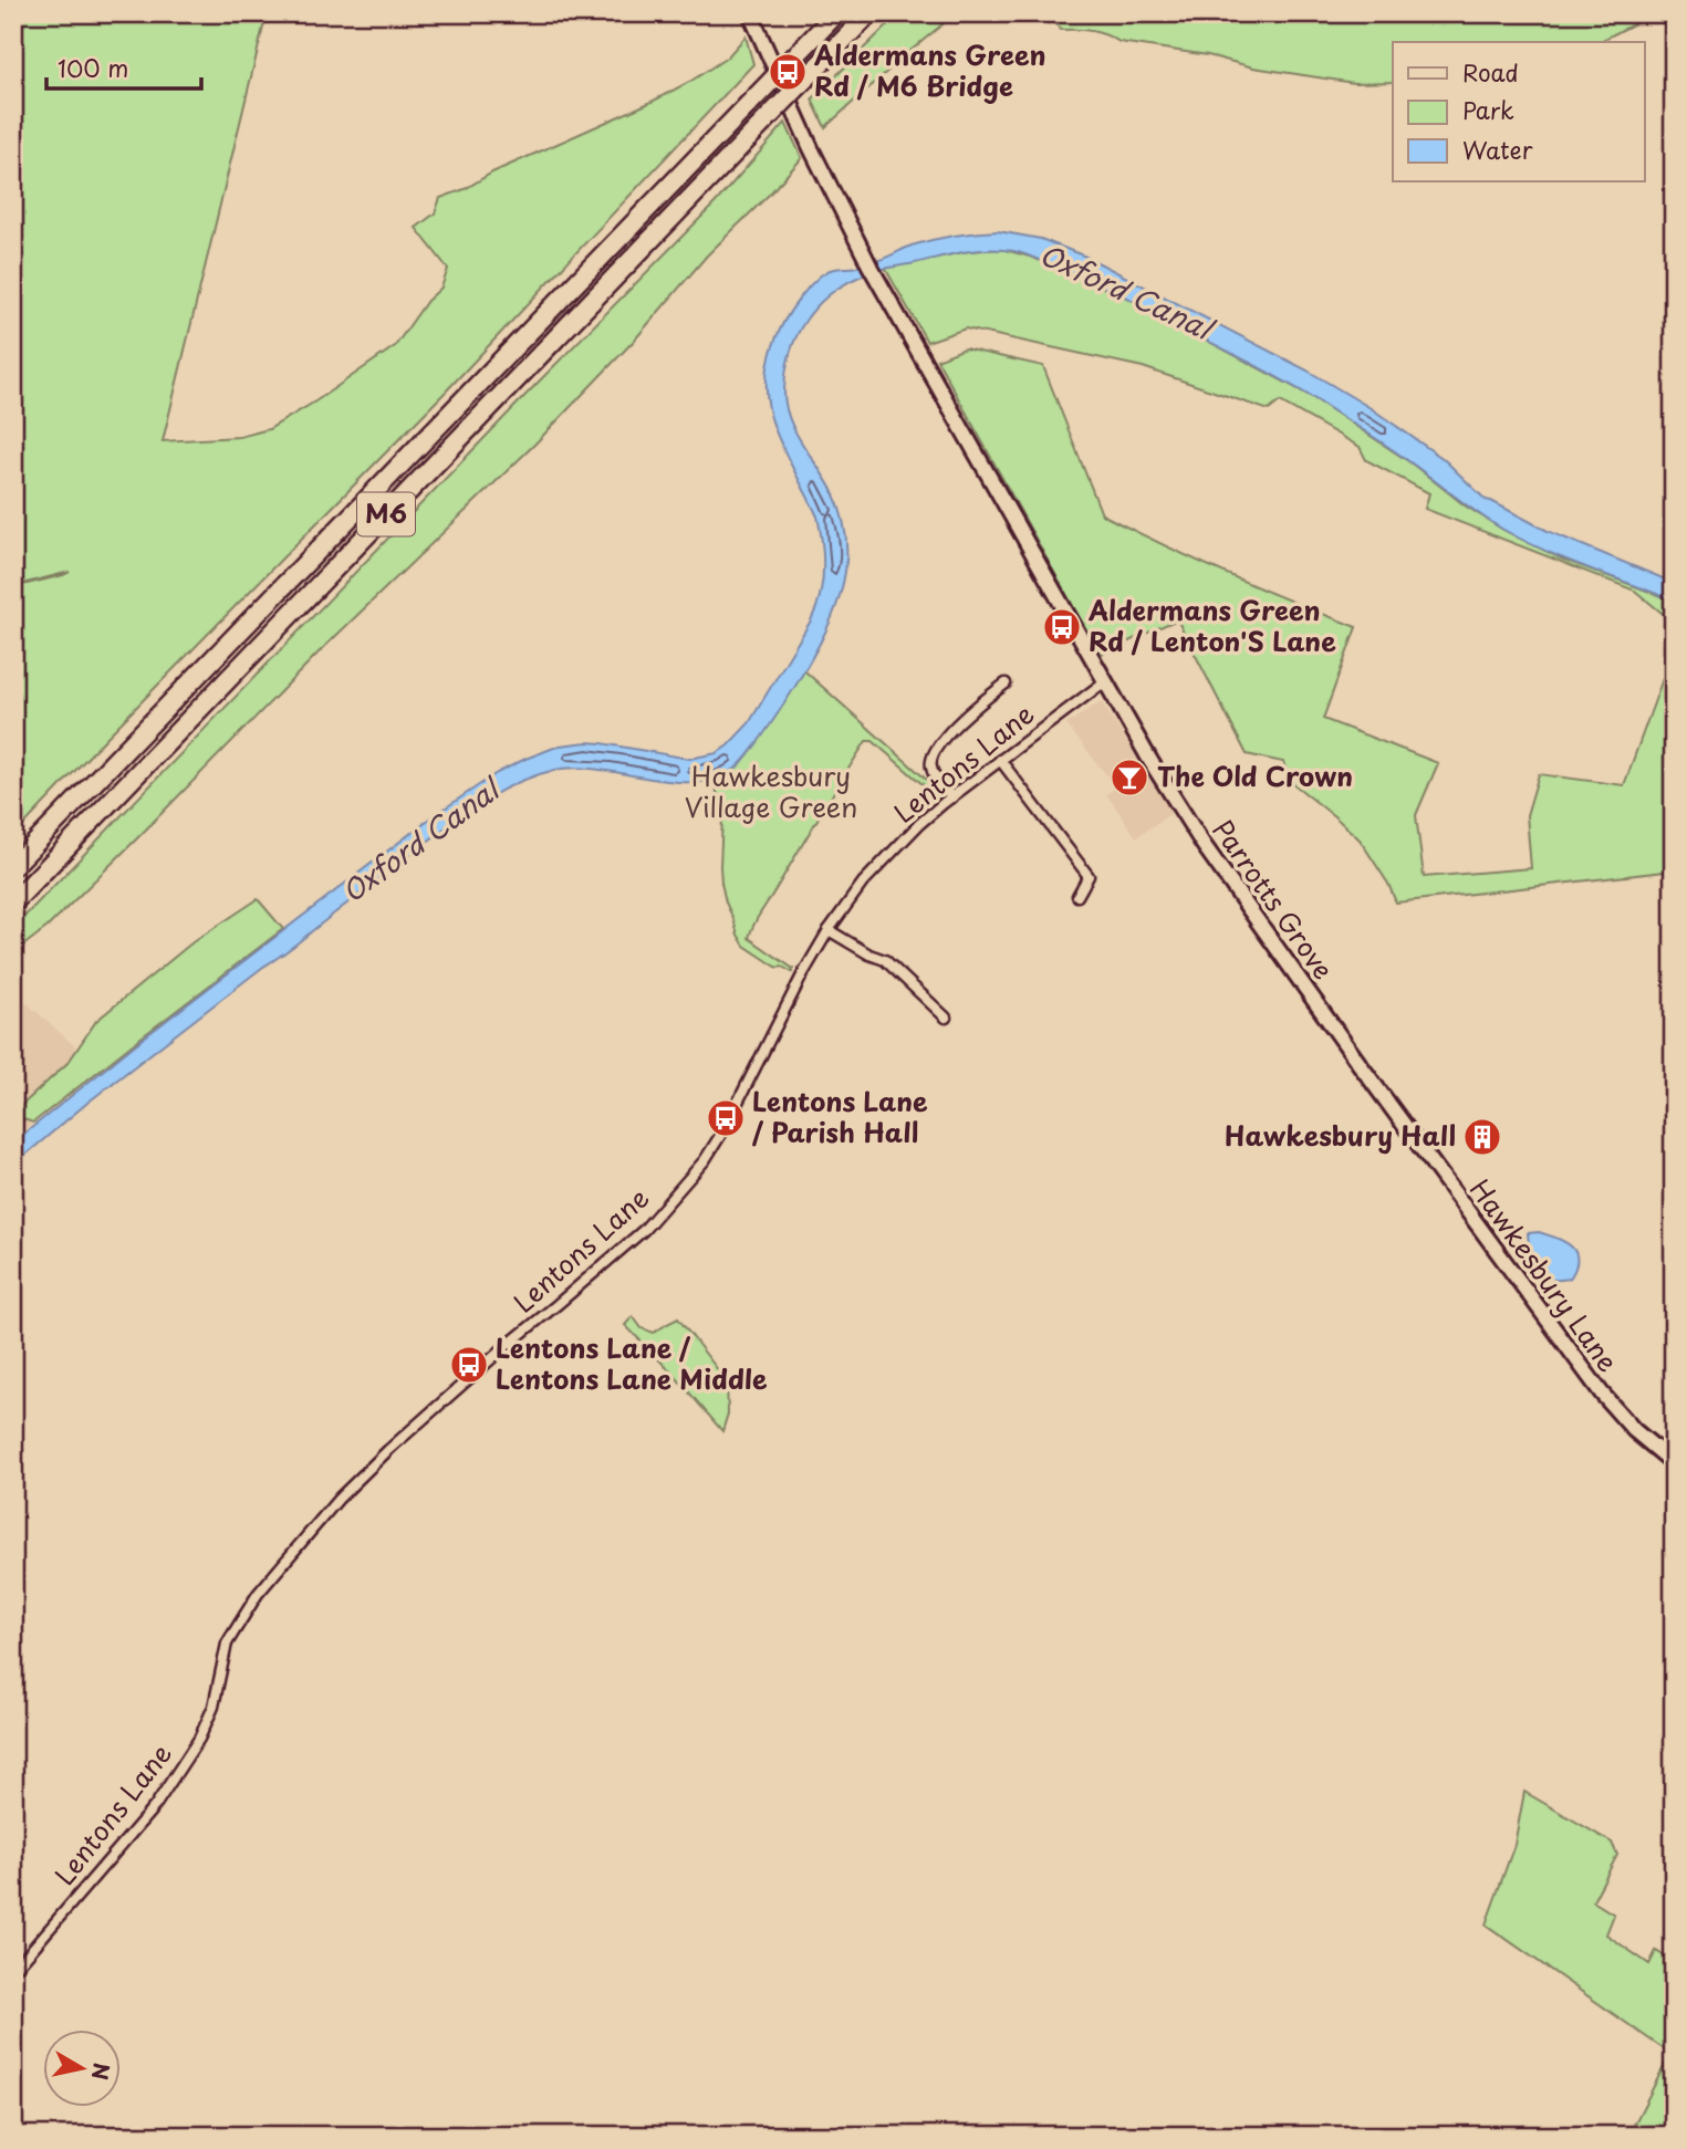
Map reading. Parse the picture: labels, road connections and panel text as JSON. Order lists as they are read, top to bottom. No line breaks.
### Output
{"streets":{"highway":["M6"],"main road":["Parrotts Grove","Hawkesbury Lane"],"street":["Lentons Lane"]},"crossings":[["Lentons Lane","Parrotts Grove"],["Parrotts Grove","Hawkesbury Lane"]],"water":["Oxford Canal"],"parks":["Hawkesbury Village Green"],"places":{"bus stop":["Aldermans Green Rd / M6 Bridge","Aldermans Green Rd / Lenton'S Lane","Lentons Lane / Parish Hall","Lentons Lane / Lentons Lane Middle"],"bar":["The Old Crown"],"building":["Hawkesbury Hall"]},"legend":["Road","Park","Water"],"scale_bar":"100 m","north":"right"}
